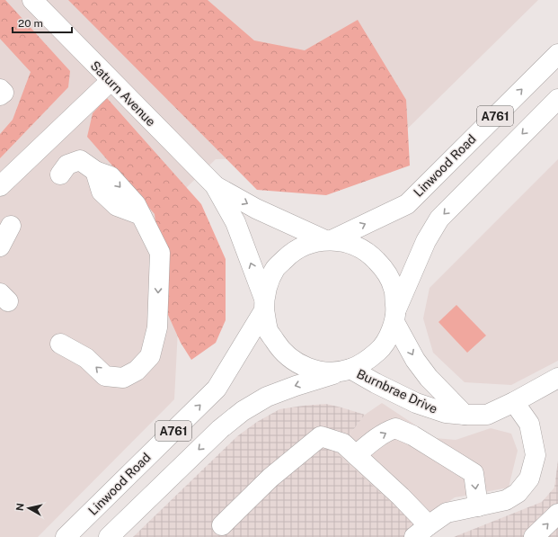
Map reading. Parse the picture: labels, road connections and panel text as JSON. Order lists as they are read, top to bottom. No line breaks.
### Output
{"streets":{"main road":["Saturn Avenue","A761","Linwood Road","Burnbrae Drive"]},"crossings":[["Saturn Avenue","A761"],["Saturn Avenue","Linwood Road"],["Saturn Avenue","Burnbrae Drive"],["A761","Burnbrae Drive"]],"scale_bar":"20 m","north":"left"}
